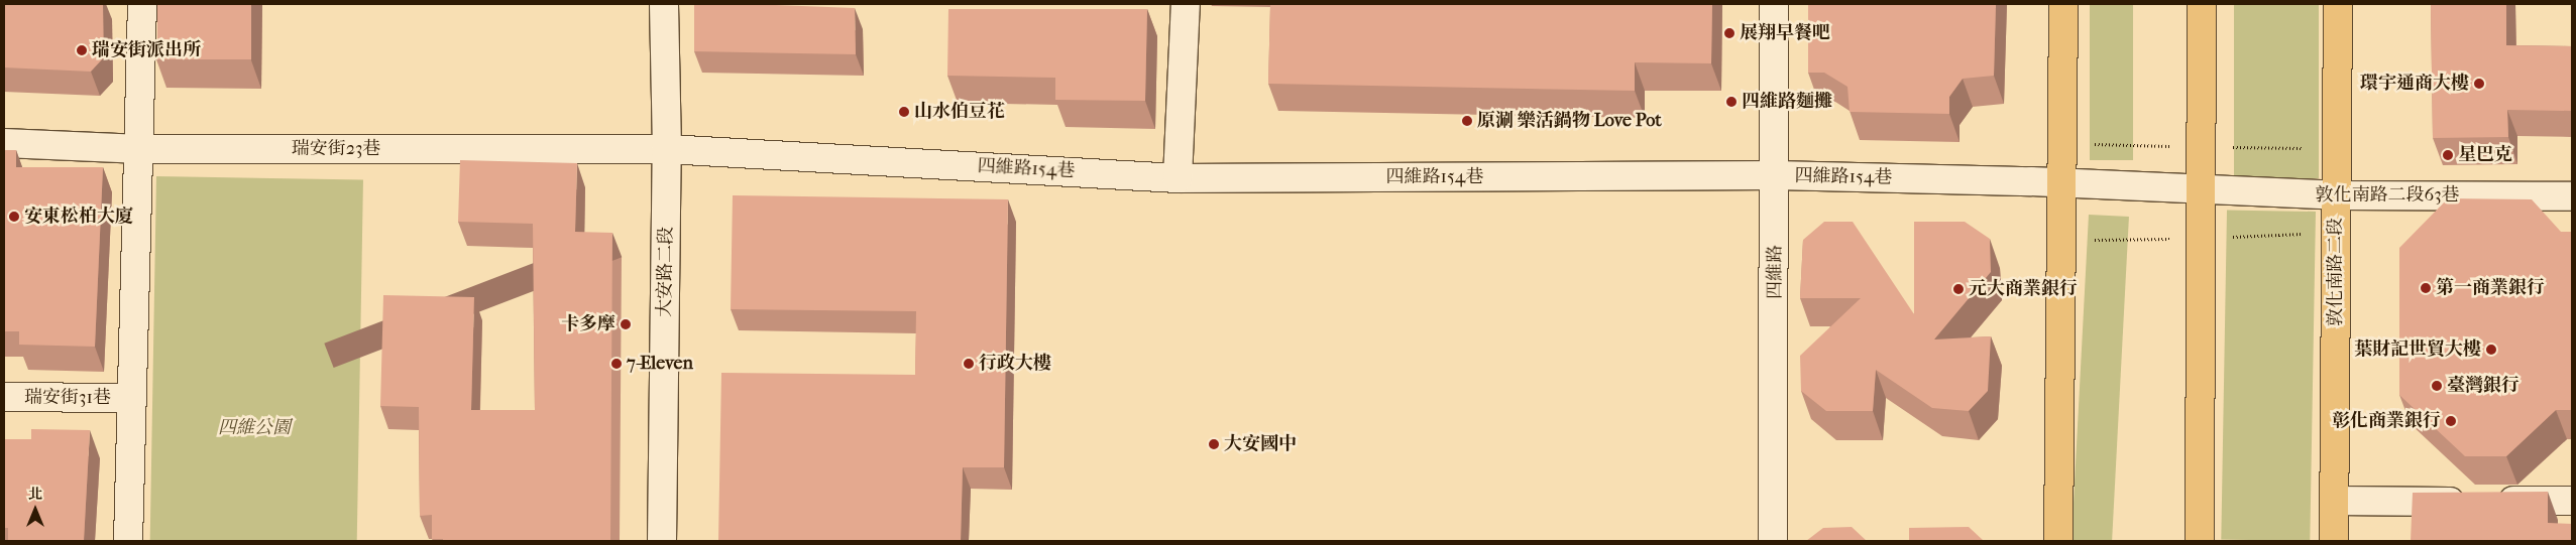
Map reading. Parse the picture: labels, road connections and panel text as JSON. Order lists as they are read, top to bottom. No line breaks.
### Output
{"streets":{"main road":["敦化南路二段"],"street":["瑞安街23巷","四維路154巷","敦化南路二段63巷","大安路二段","四維路","瑞安街31巷"]},"crossings":[["瑞安街23巷","四維路154巷"],["瑞安街23巷","大安路二段"],["四維路154巷","敦化南路二段63巷"],["四維路154巷","大安路二段"],["四維路154巷","四維路"],["敦化南路二段63巷","敦化南路二段"]],"parks":["四維公園"],"places":["展翔早餐吧","瑞安街派出所","環宇通商大樓","四維路麵攤","山水伯豆花","原涮 樂活鍋物 Love Pot","星巴克","安東松柏大廈","第一商業銀行","元大商業銀行","卡多摩","葉財記世貿大樓","7-Eleven","行政大樓","臺灣銀行","彰化商業銀行","大安國中"],"north":"top"}
